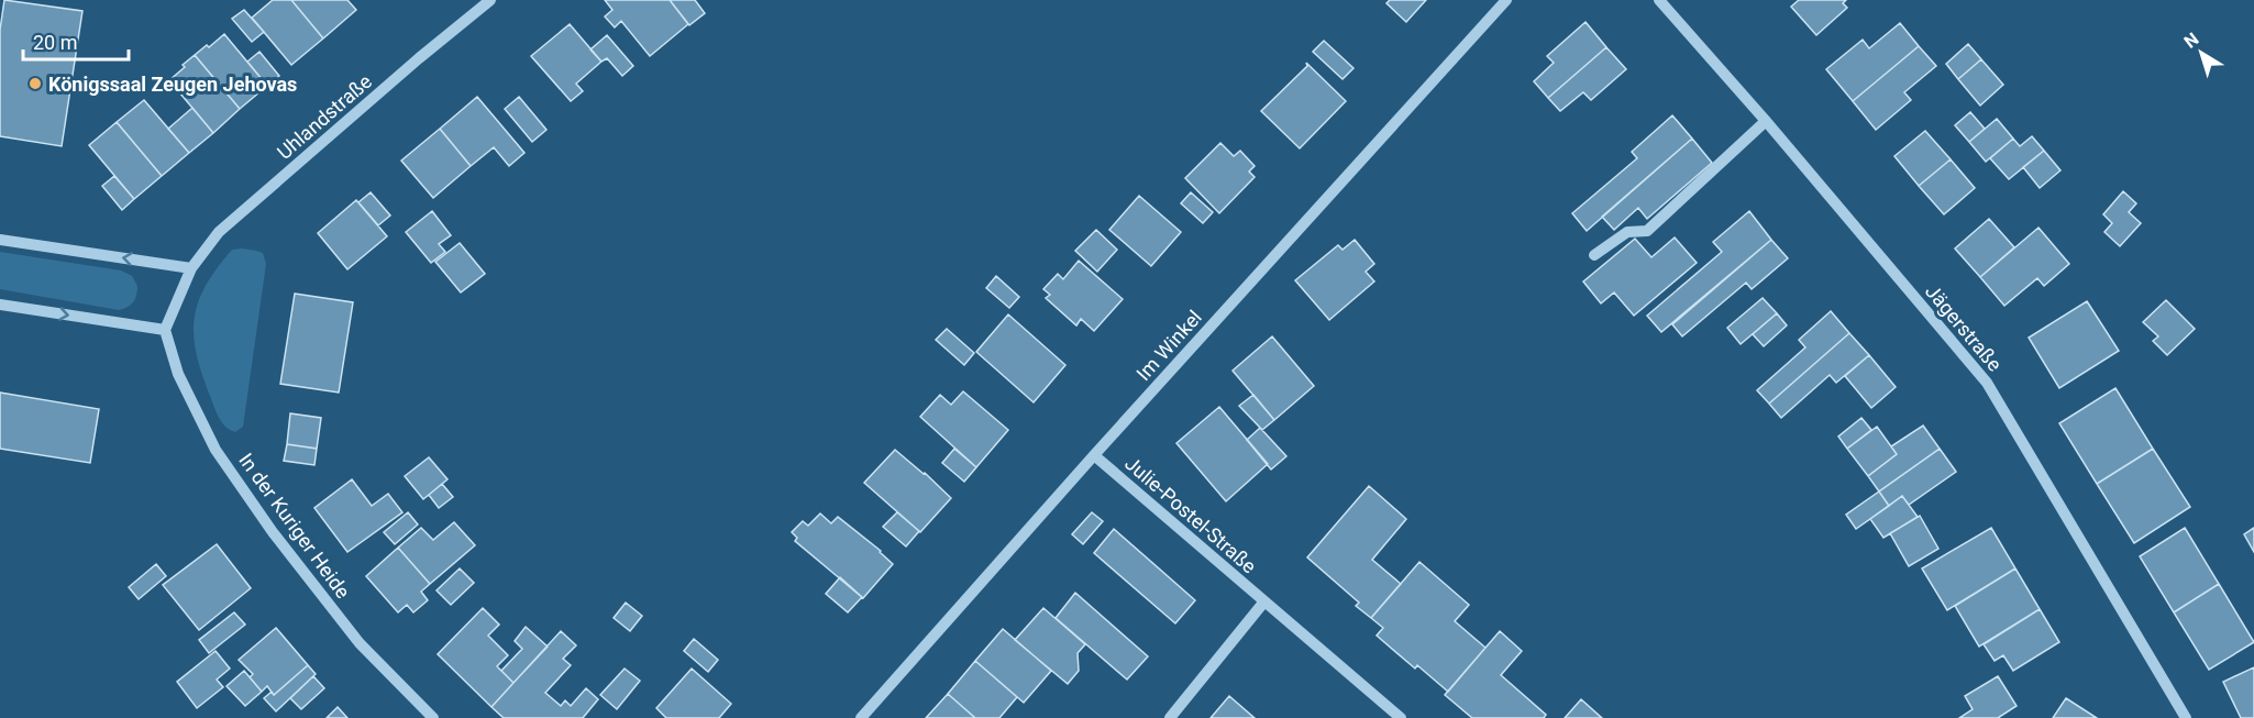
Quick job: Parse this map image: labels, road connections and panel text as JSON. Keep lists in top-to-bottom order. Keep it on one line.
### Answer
{"streets":{"street":["Uhlandstraße","Jägerstraße","Im Winkel","Julie-Postel-Straße","In der Kuriger Heide"]},"crossings":[["Uhlandstraße","In der Kuriger Heide"],["Im Winkel","Julie-Postel-Straße"]],"places":["Königssaal Zeugen Jehovas"],"scale_bar":"20 m","north":"top left"}
